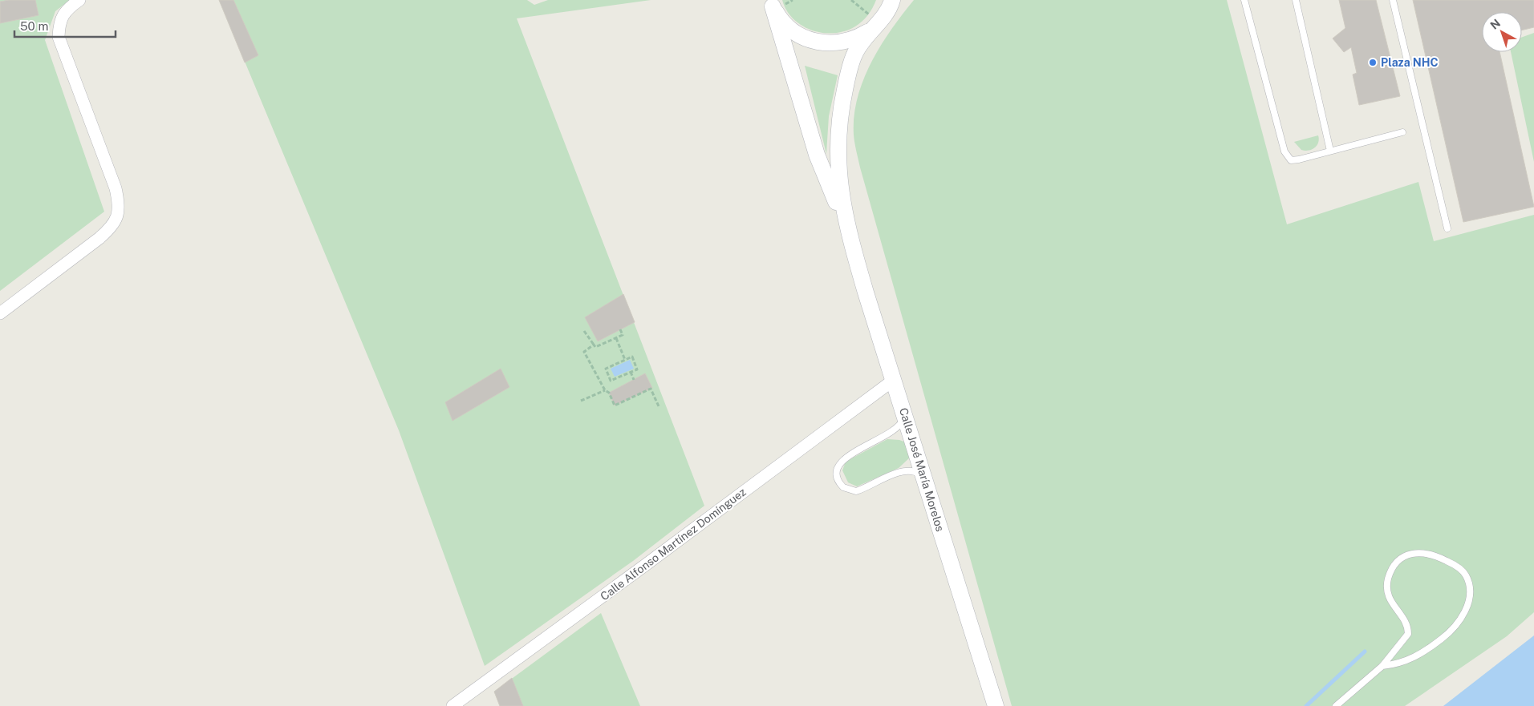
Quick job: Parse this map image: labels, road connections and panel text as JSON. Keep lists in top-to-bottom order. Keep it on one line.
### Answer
{"streets":{"main road":["Calle José María Morelos"],"street":["Calle Alfonso Martínez Domínguez"]},"crossings":[["Calle José María Morelos","Calle Alfonso Martínez Domínguez"]],"places":["Plaza NHC"],"scale_bar":"50 m","north":"top left"}
